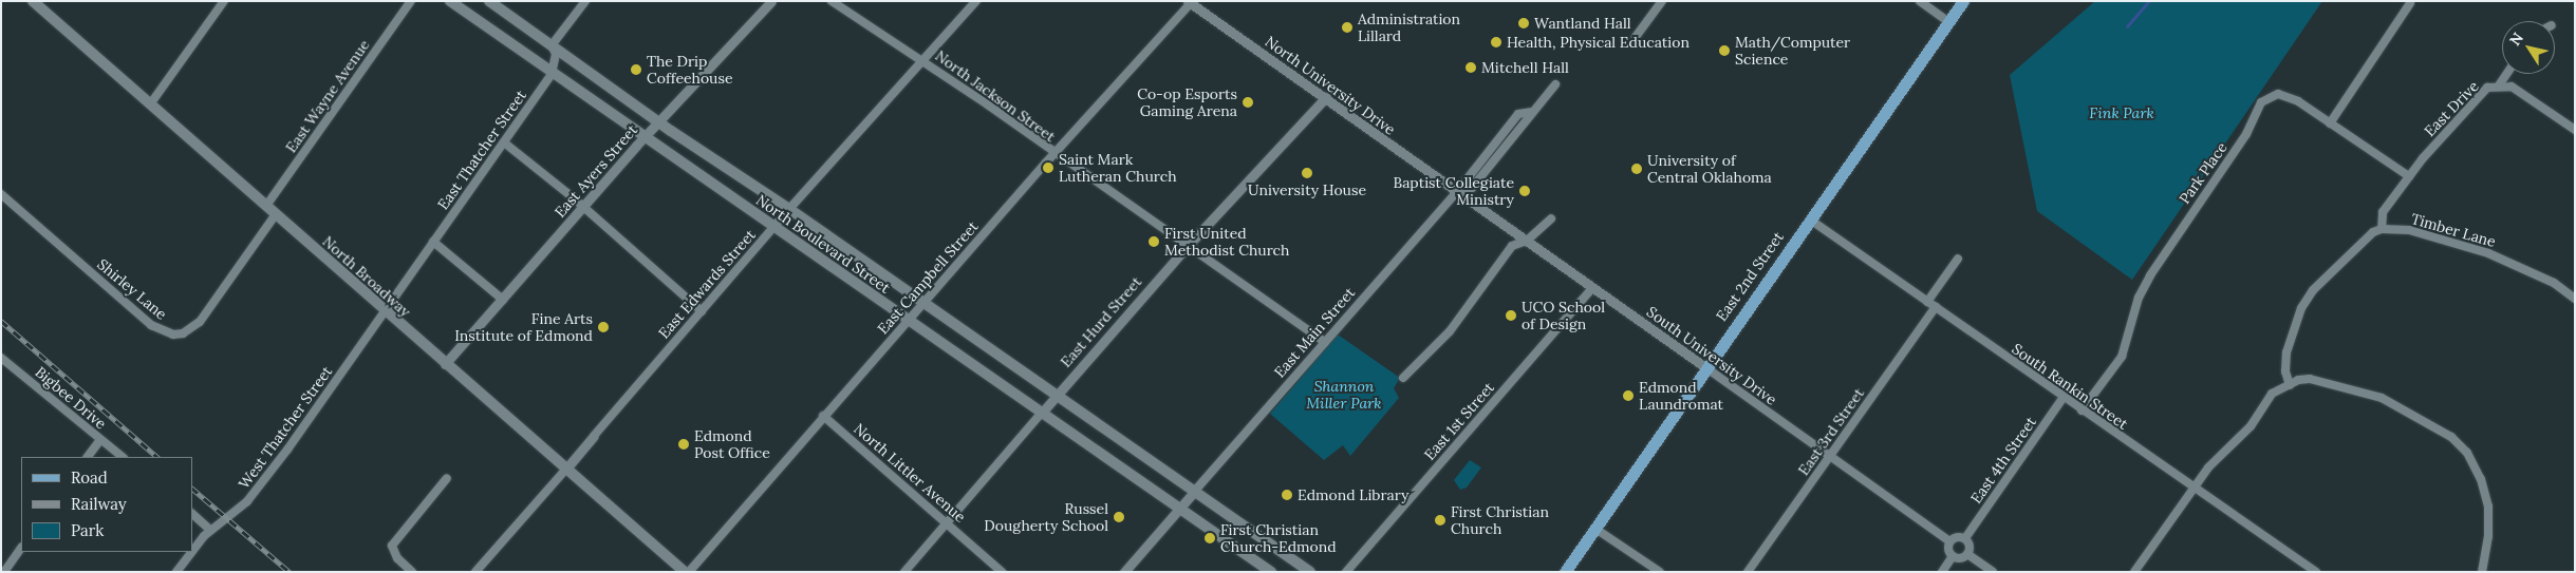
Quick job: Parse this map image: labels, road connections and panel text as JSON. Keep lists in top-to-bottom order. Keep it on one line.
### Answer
{"streets":{"main road":["North Boulevard Street","North Broadway","East 2nd Street"],"street":["North University Drive","East Wayne Avenue","North Jackson Street","East Drive","East Thatcher Street","East Ayers Street","Park Place","Timber Lane","East Campbell Street","East Edwards Street","Shirley Lane","East Hurd Street","East Main Street","South University Drive","South Rankin Street","Bigbee Drive","East 1st Street","West Thatcher Street","East 3rd Street","East 4th Street","North Littler Avenue"]},"crossings":[["North University Drive","East Campbell Street"],["North University Drive","East Hurd Street"],["North University Drive","East Main Street"],["North University Drive","South University Drive"],["East Wayne Avenue","North Broadway"],["North Jackson Street","East Campbell Street"],["North Jackson Street","East Edwards Street"],["North Jackson Street","East Hurd Street"],["North Jackson Street","East Main Street"],["East Drive","Park Place"],["East Drive","Timber Lane"],["East Thatcher Street","North Boulevard Street"],["East Thatcher Street","North Broadway"],["East Thatcher Street","West Thatcher Street"],["East Ayers Street","North Boulevard Street"],["East Ayers Street","North Broadway"],["Park Place","South Rankin Street"],["North Boulevard Street","East Campbell Street"],["North Boulevard Street","East Edwards Street"],["North Boulevard Street","East Hurd Street"],["North Boulevard Street","East Main Street"],["North Broadway","East Edwards Street"],["North Broadway","Shirley Lane"],["North Broadway","West Thatcher Street"],["East 2nd Street","South University Drive"],["East 2nd Street","South Rankin Street"],["East Campbell Street","North Littler Avenue"],["East Hurd Street","North Littler Avenue"],["East Main Street","South University Drive"],["South University Drive","East 1st Street"],["South University Drive","East 3rd Street"],["South University Drive","East 4th Street"],["South Rankin Street","East 3rd Street"],["South Rankin Street","East 4th Street"]],"parks":["Fink Park","Shannon Miller Park"],"places":["Wantland Hall","Administration Lillard","Health, Physical Education","Math/Computer Science","Mitchell Hall","The Drip Coffeehouse","Co-op Esports Gaming Arena","Saint Mark Lutheran Church","University of Central Oklahoma","University House","Baptist Collegiate Ministry","First United Methodist Church","UCO School of Design","Fine Arts Institute of Edmond","Edmond Laundromat","Edmond Post Office","Edmond Library","Russel Dougherty School","First Christian Church","First Christian Church-Edmond"],"legend":["Road","Railway","Park"],"north":"top left"}
